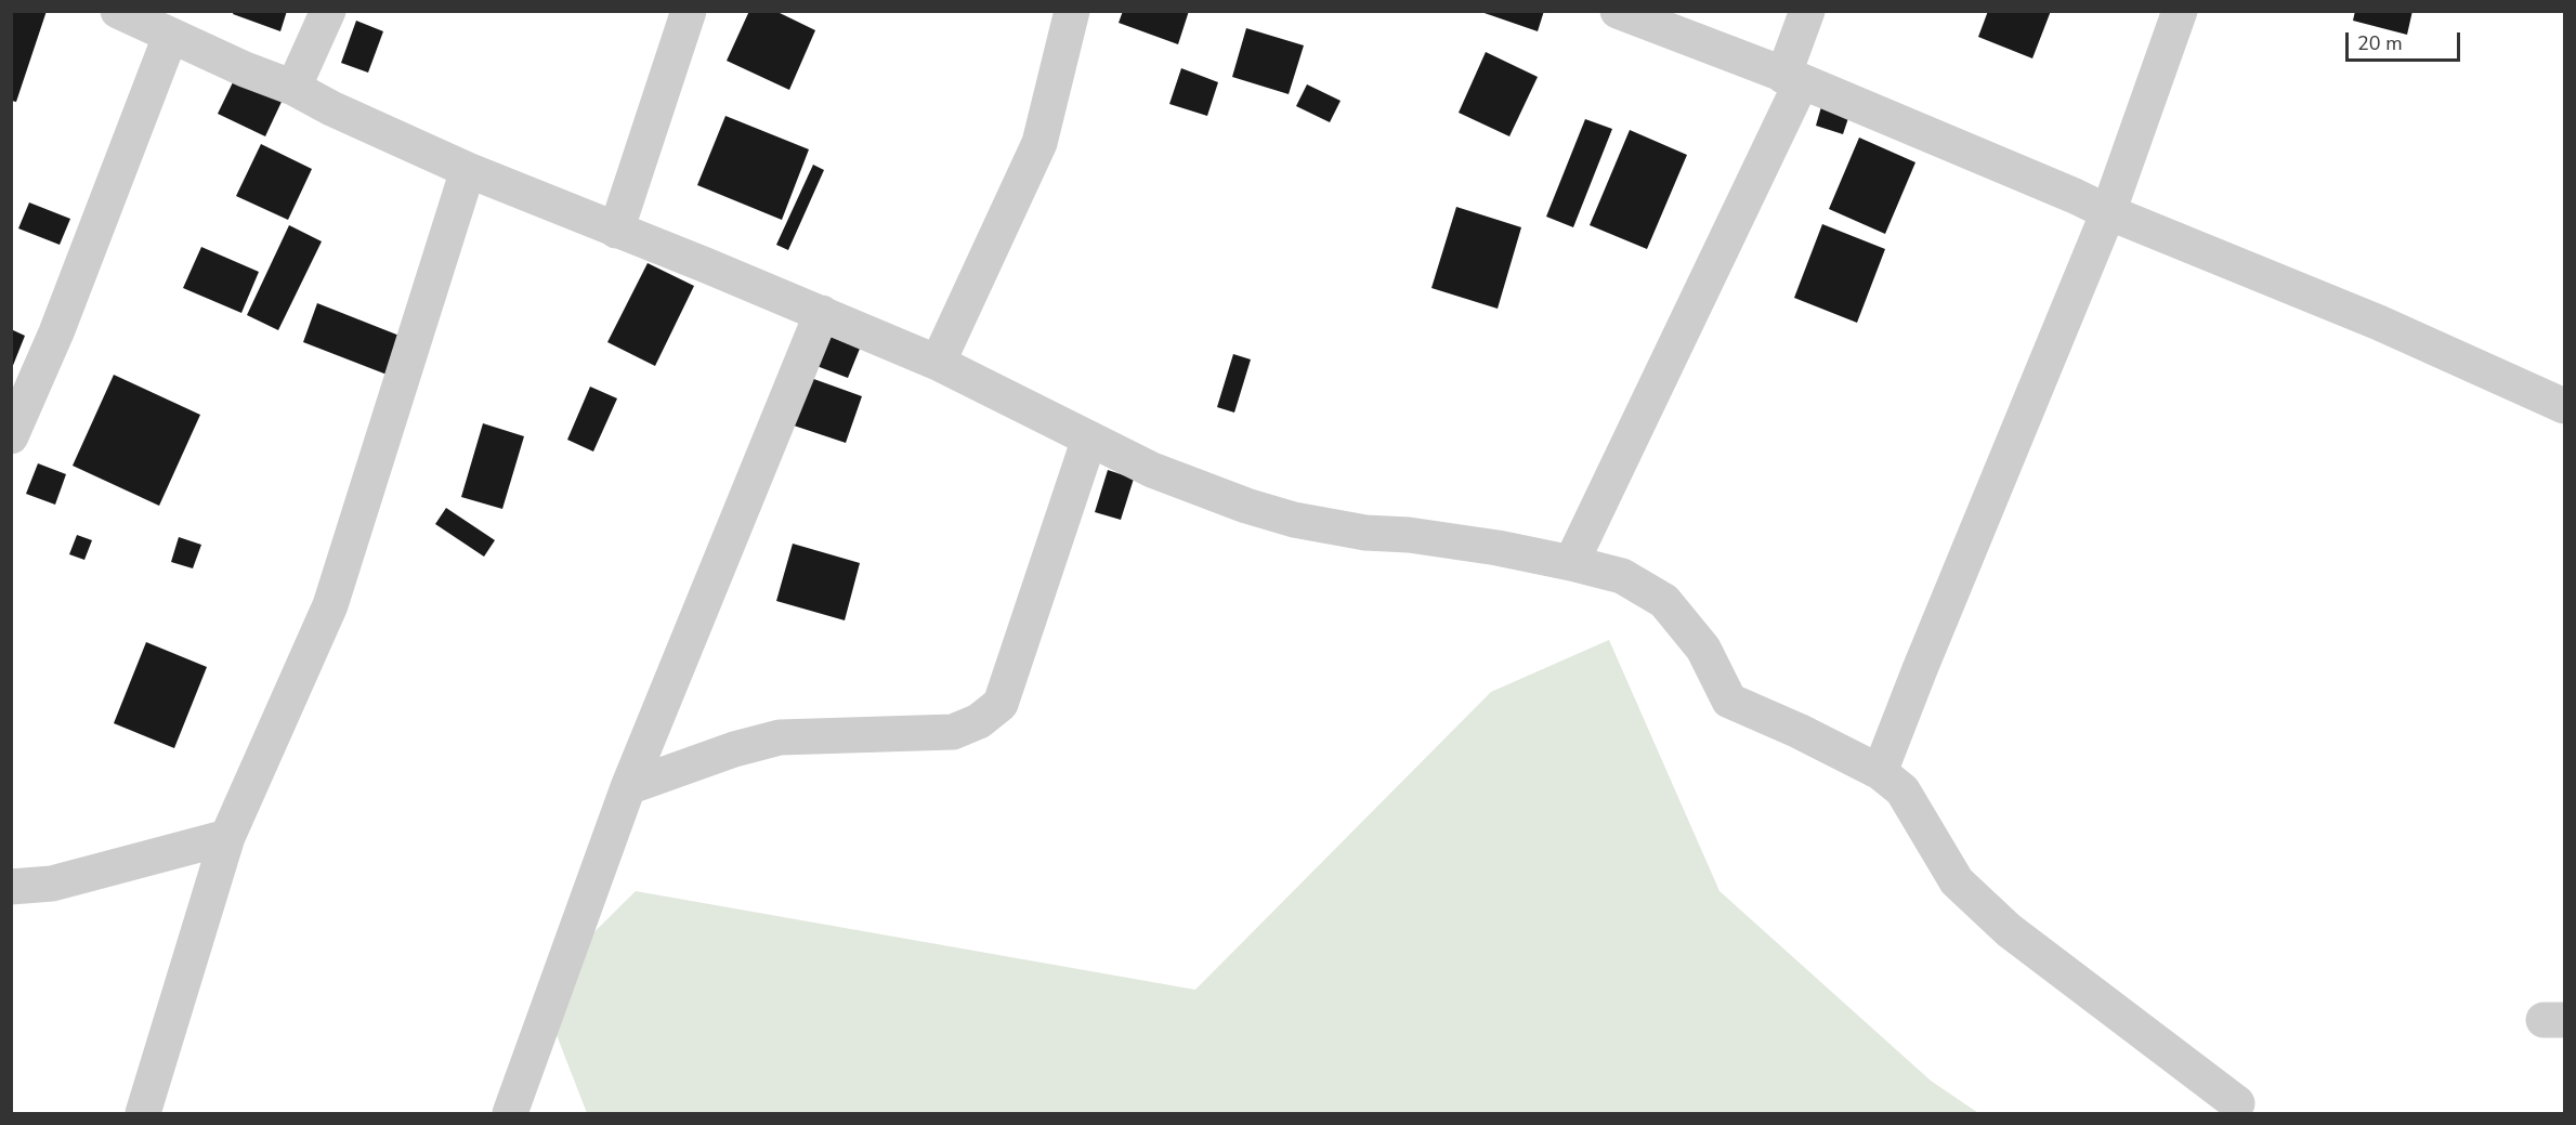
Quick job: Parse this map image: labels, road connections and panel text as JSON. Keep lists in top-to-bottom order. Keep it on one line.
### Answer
{"scale_bar":"20 m"}
